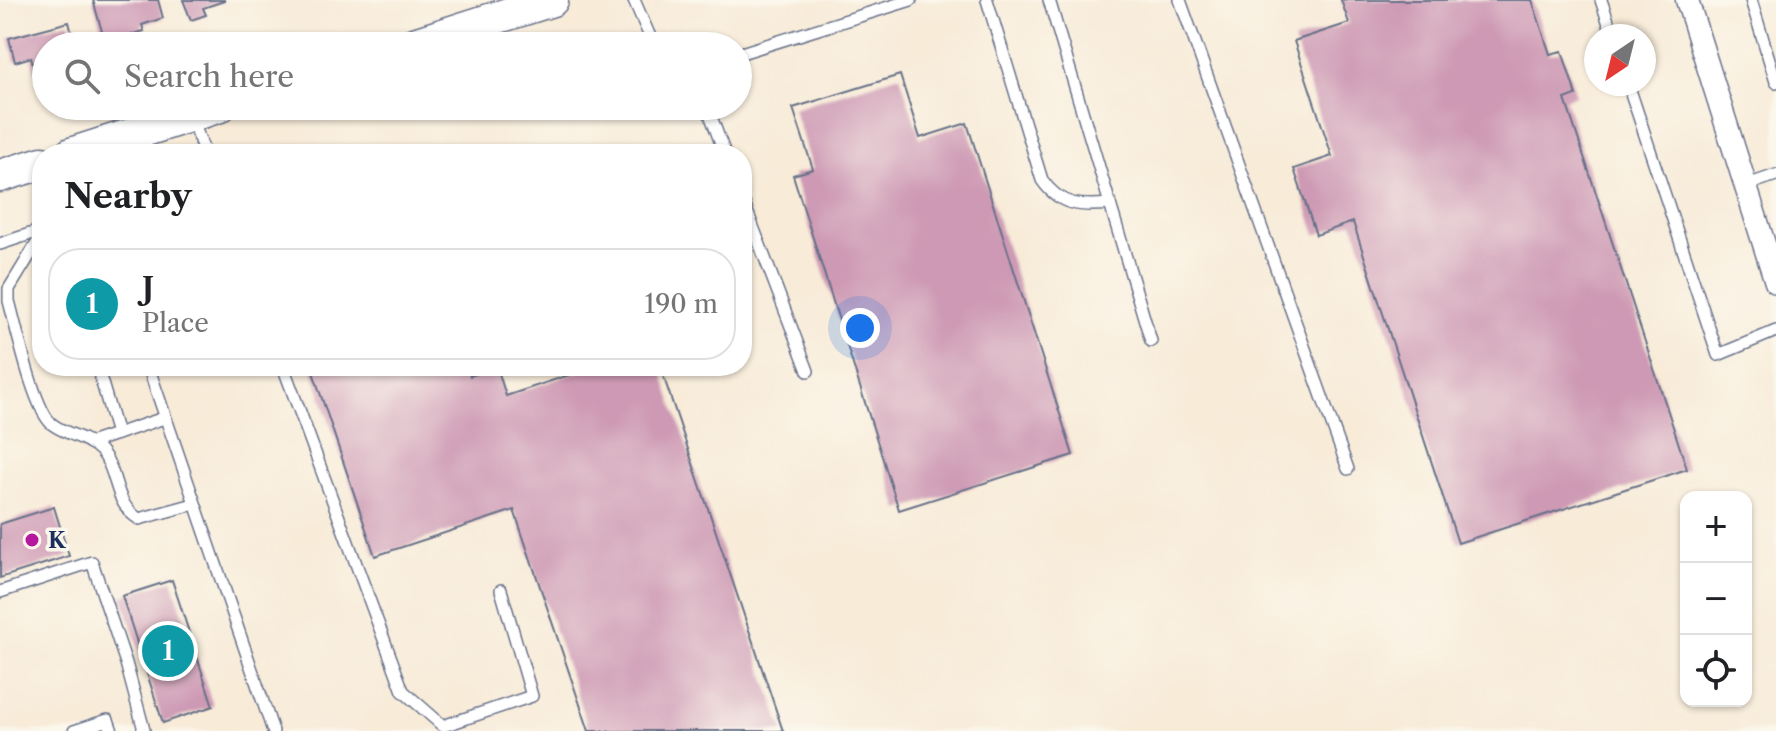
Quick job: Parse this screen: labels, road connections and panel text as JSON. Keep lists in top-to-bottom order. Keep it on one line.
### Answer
{"places":["K"],"north":"bottom left","page":{"search":"Search here","heading":"Nearby","list":[{"mark":"1","name":"J","note":"Place","value":"190 m"}],"map_buttons":["+","−"],"pins":"1"}}
